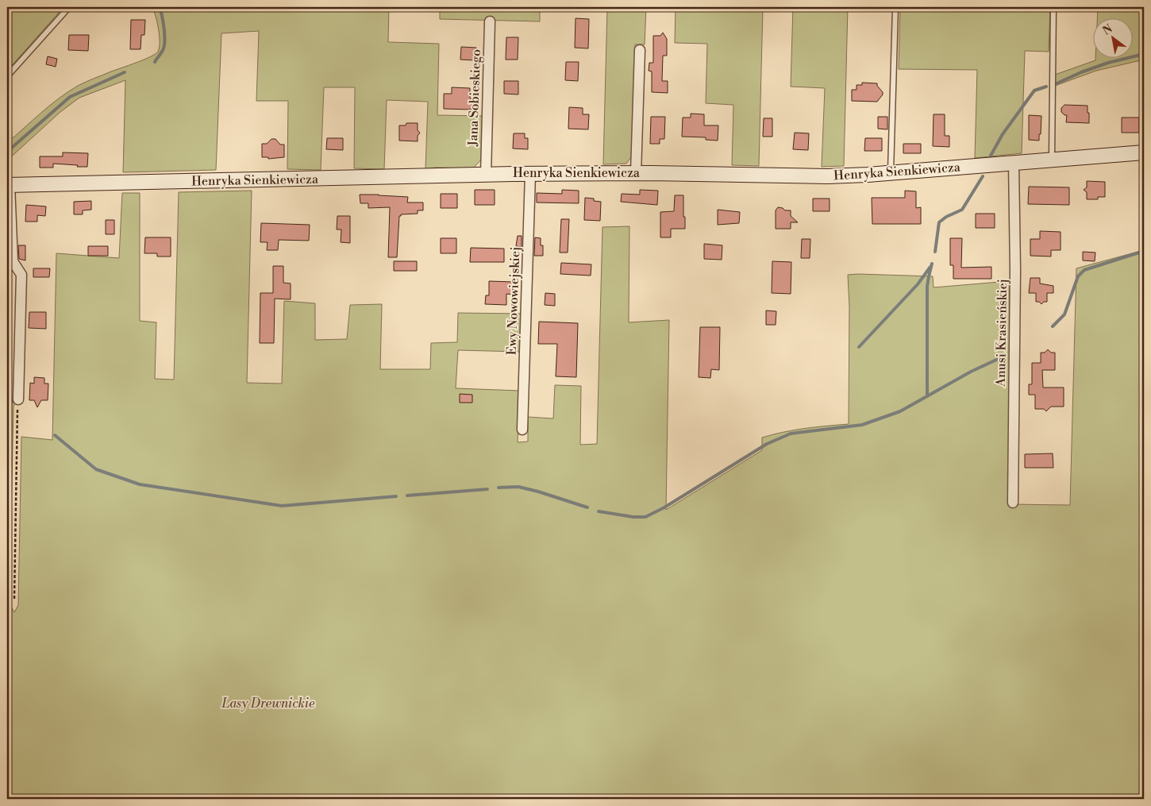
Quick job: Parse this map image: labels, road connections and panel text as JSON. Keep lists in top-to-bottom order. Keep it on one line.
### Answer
{"streets":{"street":["Jana Sobieskiego","Henryka Sienkiewicza","Ewy Nowowiejskiej","Anusi Krasieńskiej"]},"crossings":[["Jana Sobieskiego","Henryka Sienkiewicza"],["Henryka Sienkiewicza","Ewy Nowowiejskiej"],["Henryka Sienkiewicza","Anusi Krasieńskiej"]],"parks":["Lasy Drewnickie"],"north":"top left"}
